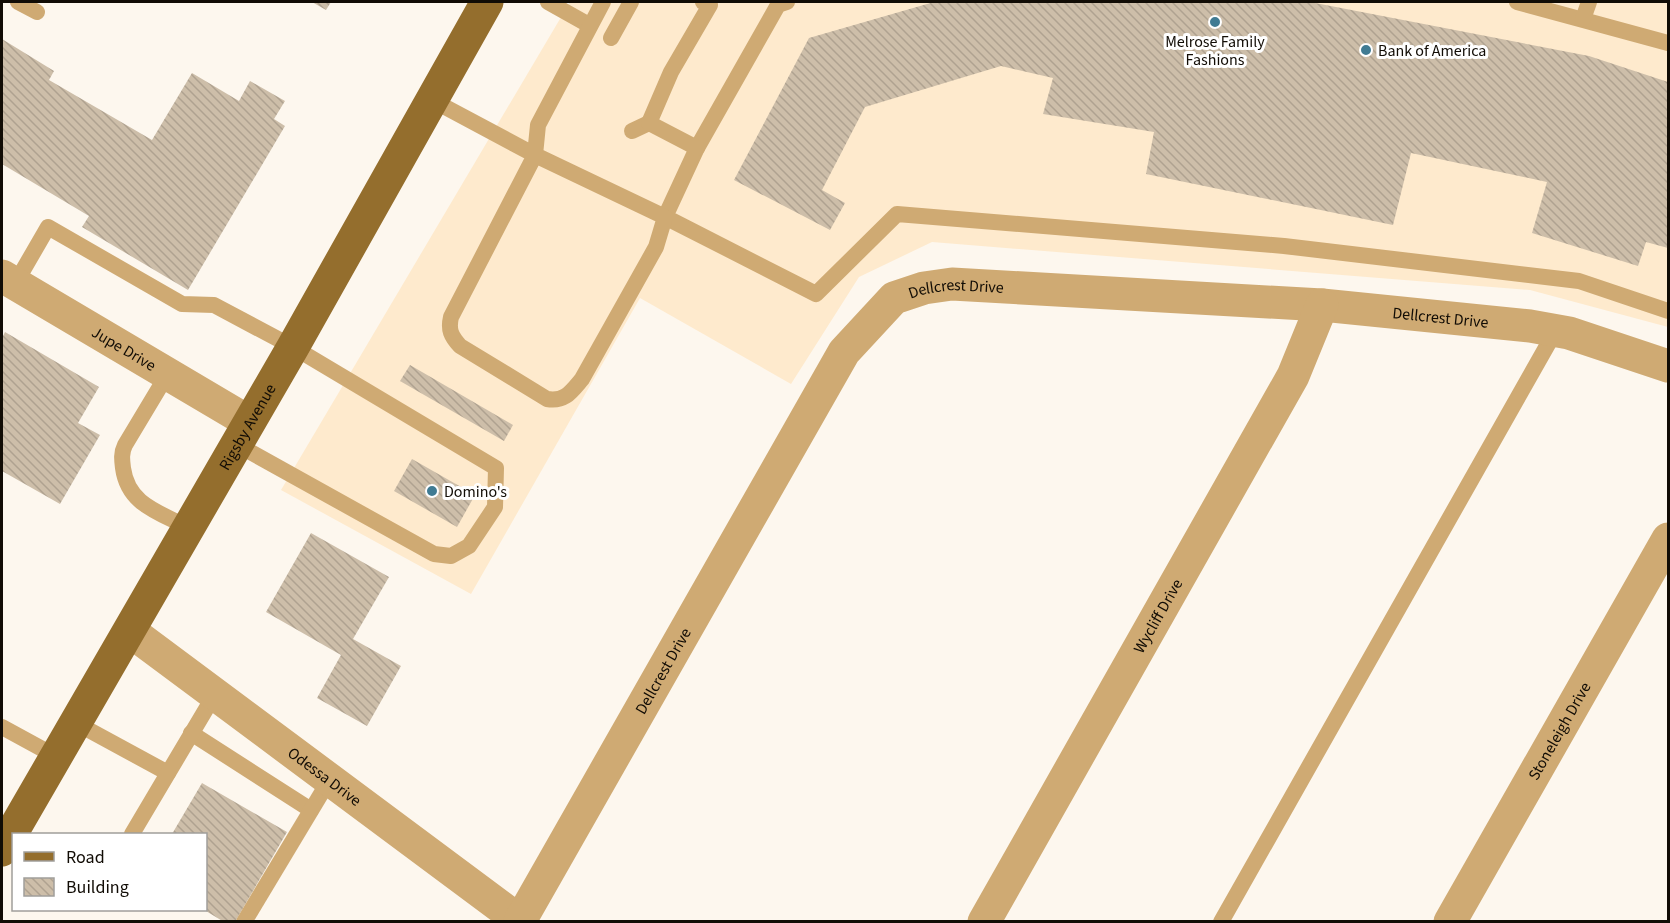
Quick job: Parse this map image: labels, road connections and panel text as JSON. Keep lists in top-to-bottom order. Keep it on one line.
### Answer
{"streets":{"main road":["Rigsby Avenue"],"street":["Dellcrest Drive","Jupe Drive","Wycliff Drive","Stoneleigh Drive","Odessa Drive"]},"crossings":[["Dellcrest Drive","Wycliff Drive"],["Dellcrest Drive","Odessa Drive"],["Jupe Drive","Rigsby Avenue"],["Rigsby Avenue","Odessa Drive"]],"places":["Melrose Family Fashions","Bank of America","Domino's"],"legend":["Road","Building"]}
